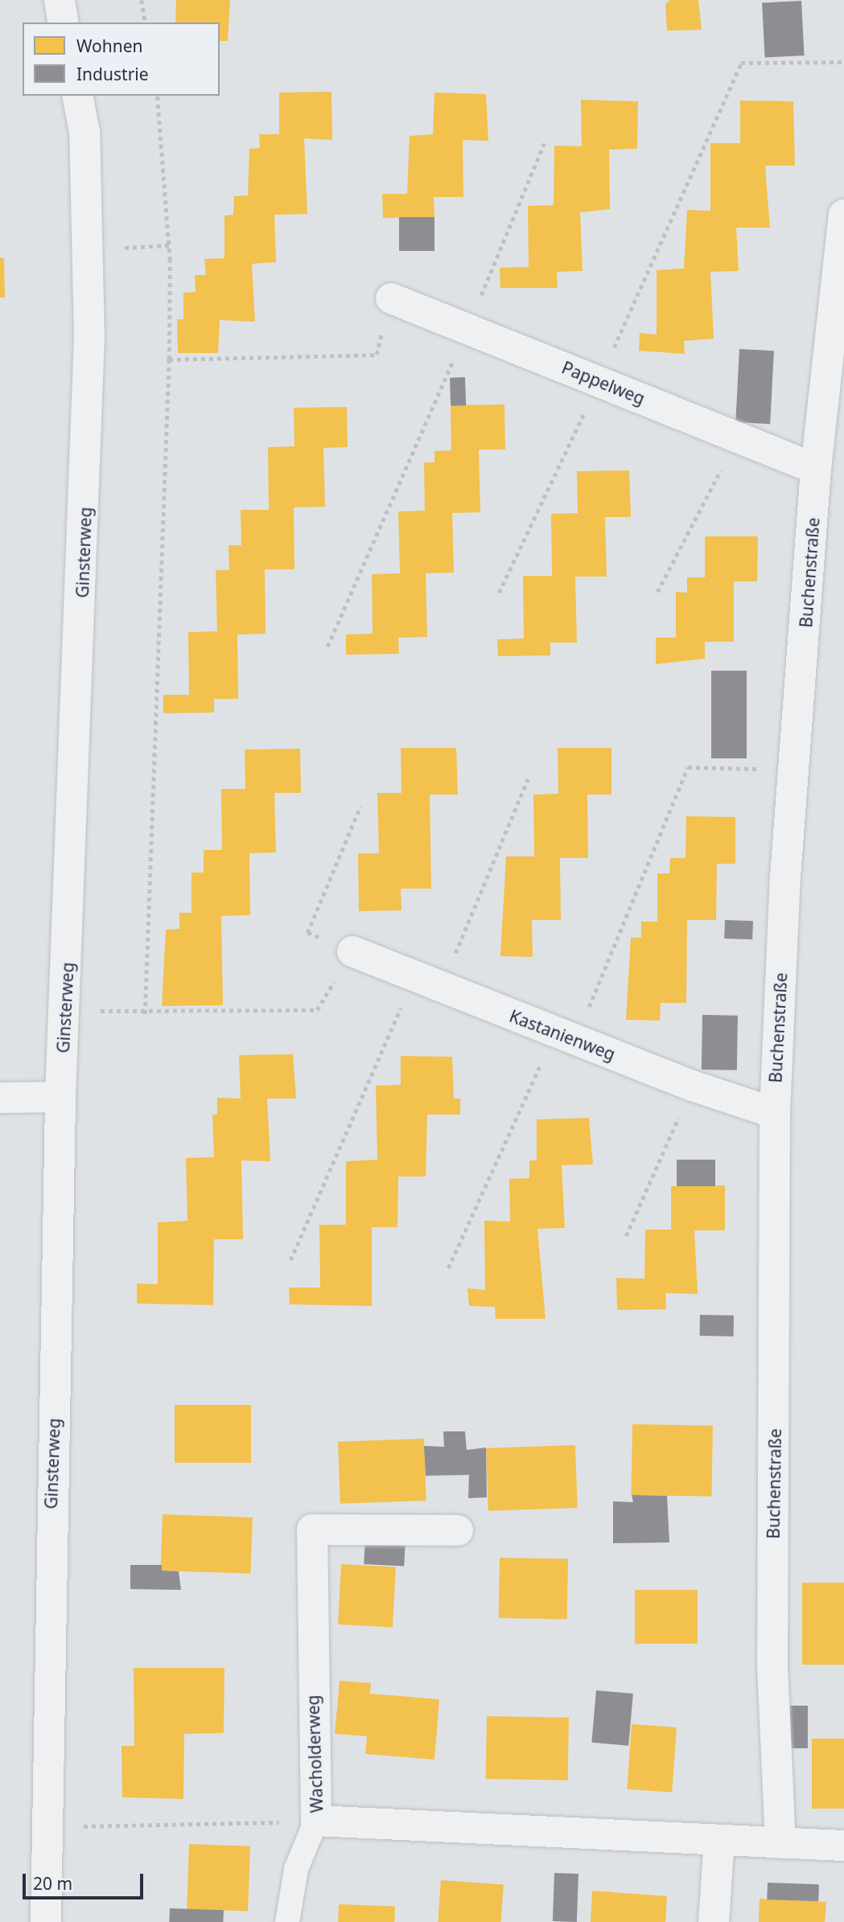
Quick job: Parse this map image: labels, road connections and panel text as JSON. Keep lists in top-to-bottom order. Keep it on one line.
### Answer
{"streets":{"street":["Pappelweg","Ginsterweg","Buchenstraße","Kastanienweg","Wacholderweg"]},"crossings":[["Pappelweg","Buchenstraße"],["Buchenstraße","Kastanienweg"],["Buchenstraße","Wacholderweg"]],"legend":["Wohnen","Industrie"],"scale_bar":"20 m"}
